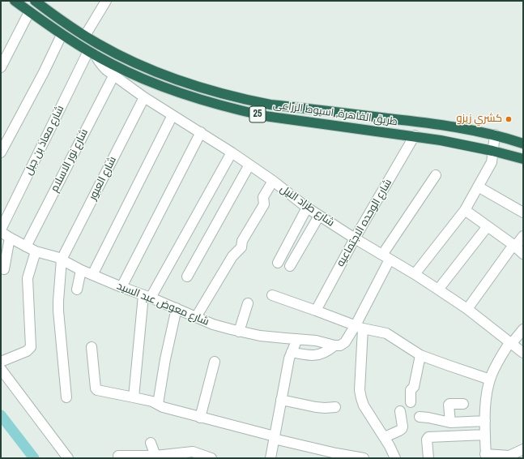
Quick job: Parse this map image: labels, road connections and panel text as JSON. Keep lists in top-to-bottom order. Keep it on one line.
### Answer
{"streets":{"highway":["طريق القاهرة, اسيوط الزراعى","25"],"street":["شارع معاذ بن جبل","شارع نور الاسلام","شارع العبور","شارع طراد النيل","شارع الوحده الاجتماعيه","شارع معوض عبد السيد"]},"crossings":[["طريق القاهرة, اسيوط الزراعى","شارع معاذ بن جبل"],["طريق القاهرة, اسيوط الزراعى","شارع طراد النيل"],["طريق القاهرة, اسيوط الزراعى","شارع الوحده الاجتماعيه"],["شارع معاذ بن جبل","شارع طراد النيل"],["شارع معاذ بن جبل","شارع معوض عبد السيد"],["شارع نور الاسلام","شارع طراد النيل"],["شارع نور الاسلام","شارع معوض عبد السيد"],["شارع العبور","شارع طراد النيل"],["شارع العبور","شارع معوض عبد السيد"],["شارع طراد النيل","شارع الوحده الاجتماعيه"]],"places":["كشري زيزو"]}
